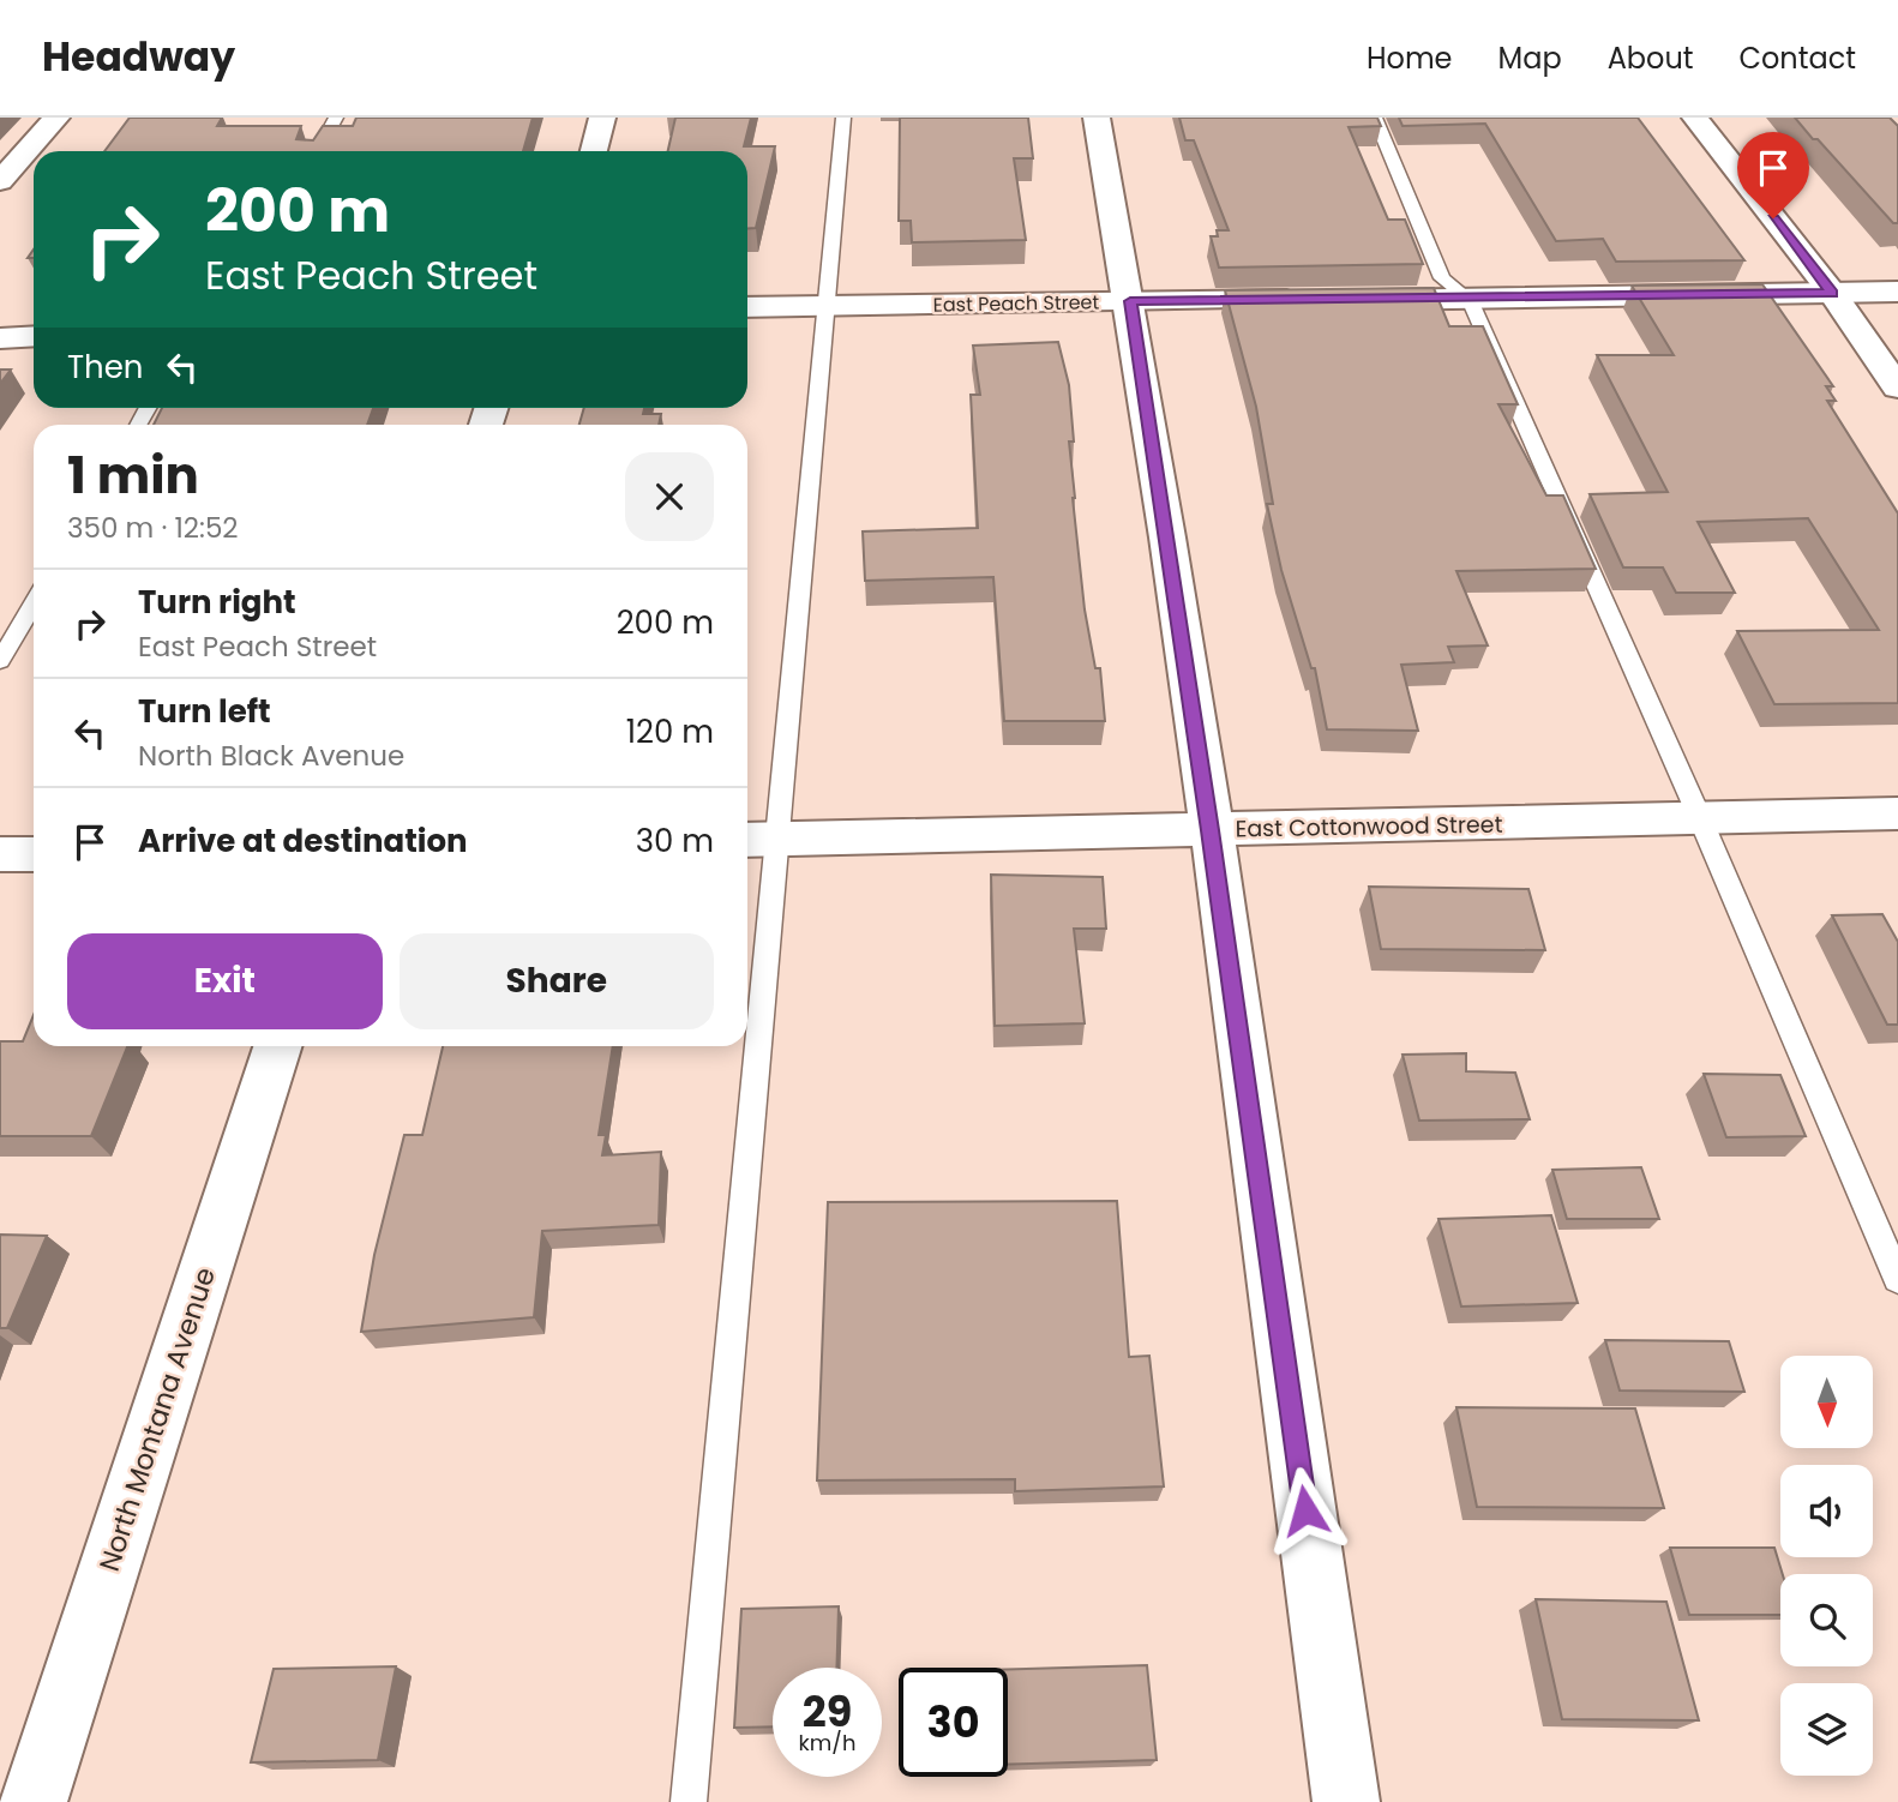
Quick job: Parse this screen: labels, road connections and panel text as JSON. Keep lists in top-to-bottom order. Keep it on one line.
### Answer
{"streets":{"street":["East Peach Street","East Cottonwood Street","North Montana Avenue"]},"north":"bottom","page":{"header":"Headway","nav":["Home","Map","About","Contact"],"turn":["200 m","East Peach Street"],"then":"Then","heading":["1 min","350 m · 12:52"],"list":[{"name":"Turn right","note":"East Peach Street","value":"200 m"},{"name":"Turn left","note":"North Black Avenue","value":"120 m"},{"name":"Arrive at destination","value":"30 m"}],"buttons":["Exit","Share"],"speed":"29 km/h","limit":"30"}}
